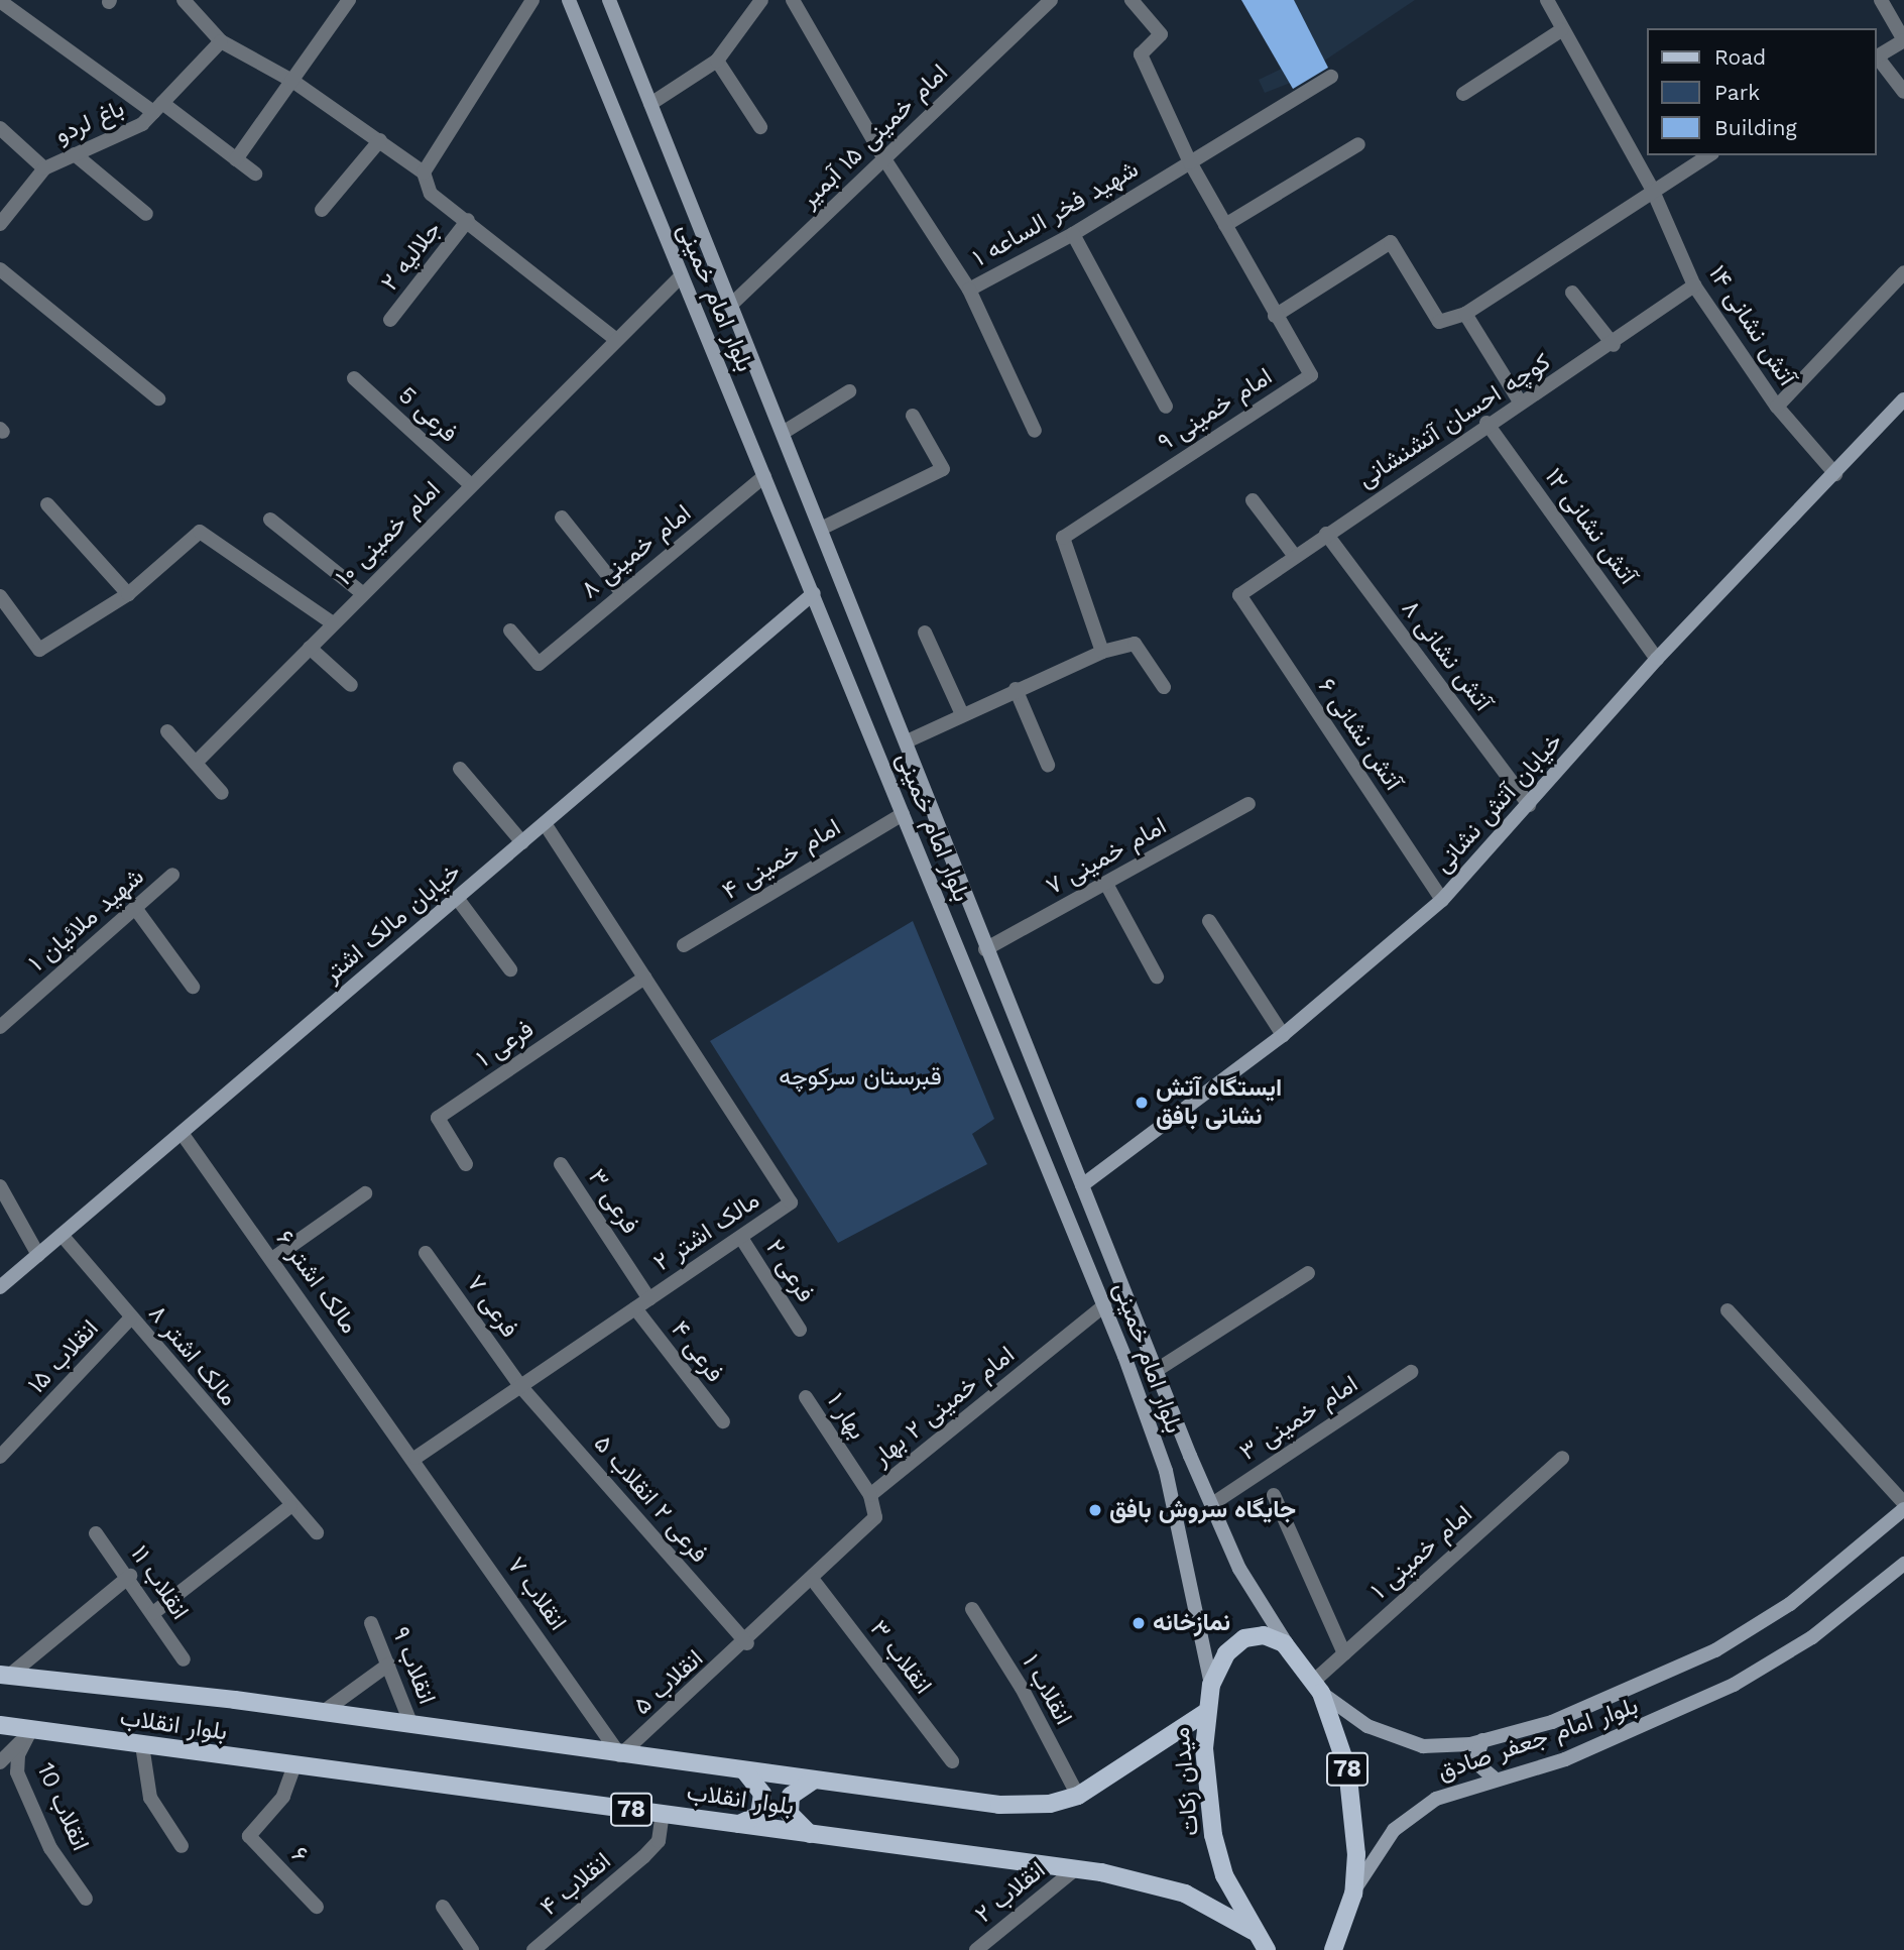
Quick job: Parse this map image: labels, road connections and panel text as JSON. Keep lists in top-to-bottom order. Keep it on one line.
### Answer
{"streets":{"main road":["بلوار امام خمینی","خیابان آتش نشانی","خیابان مالک اشتر","بلوار انقلاب","بلوار امام جعفر صادق","78","میدان زکات"],"street":["باغ لردو","امام خمینی ۱۵ آبمیر","شهید فخر الساعه ۱","جلالیه ۲","آتش نشانی ۱۴","امام خمینی ۹","فرعی 5","کوچه احسان آتشنشانی","آتش نشانی ۱۲","امام خمینی ۱۰","امام خمینی ۸","آتش نشانی ۸","آتش نشانی ۶","امام خمینی ۷","امام خمینی ۴","شهید ملائیان ۱","فرعی ۱","فرعی ۳","مالک اشتر ۲","فرعی ۲","مالک اشتر ۶","فرعی ۷","فرعی ۴","مالک اشتر ۸","انقلاب ۱۵","امام خمینی ۲ بهار","بهار ۱","امام خمینی ۳","فرعی ۲ انقلاب ۵","امام خمینی ۱","انقلاب ۱۱","انقلاب ۷","انقلاب ۳","انقلاب ۹","انقلاب ۵","انقلاب ۱","انقلاب 10","۶","انقلاب ۴","انقلاب ۲"]},"crossings":[["امام خمینی ۱۵ آبمیر","شهید فخر الساعه ۱"],["امام خمینی ۱۵ آبمیر","بلوار امام خمینی"],["شهید فخر الساعه ۱","امام خمینی ۹"],["بلوار امام خمینی","امام خمینی ۱۰"],["بلوار امام خمینی","امام خمینی ۸"],["بلوار امام خمینی","خیابان آتش نشانی"],["بلوار امام خمینی","امام خمینی ۷"],["بلوار امام خمینی","امام خمینی ۴"],["بلوار امام خمینی","خیابان مالک اشتر"],["بلوار امام خمینی","امام خمینی ۲ بهار"],["بلوار امام خمینی","امام خمینی ۳"],["بلوار امام خمینی","میدان زکات"],["آتش نشانی ۱۴","کوچه احسان آتشنشانی"],["آتش نشانی ۱۴","خیابان آتش نشانی"],["فرعی 5","امام خمینی ۱۰"],["کوچه احسان آتشنشانی","آتش نشانی ۱۲"],["کوچه احسان آتشنشانی","آتش نشانی ۸"],["کوچه احسان آتشنشانی","آتش نشانی ۶"],["آتش نشانی ۱۲","خیابان آتش نشانی"],["آتش نشانی ۸","خیابان آتش نشانی"],["آتش نشانی ۶","خیابان آتش نشانی"],["خیابان مالک اشتر","مالک اشتر ۲"],["خیابان مالک اشتر","مالک اشتر ۶"],["خیابان مالک اشتر","مالک اشتر ۸"],["فرعی ۱","مالک اشتر ۲"],["فرعی ۳","مالک اشتر ۲"],["مالک اشتر ۲","فرعی ۲"],["مالک اشتر ۲","مالک اشتر ۶"],["مالک اشتر ۲","فرعی ۷"],["مالک اشتر ۲","فرعی ۴"],["مالک اشتر ۲","فرعی ۲ انقلاب ۵"],["مالک اشتر ۲","انقلاب ۷"],["مالک اشتر ۶","انقلاب ۷"],["فرعی ۷","فرعی ۲ انقلاب ۵"],["مالک اشتر ۸","انقلاب ۱۵"],["امام خمینی ۲ بهار","بهار ۱"],["امام خمینی ۲ بهار","فرعی ۲ انقلاب ۵"],["امام خمینی ۲ بهار","انقلاب ۳"],["امام خمینی ۲ بهار","انقلاب ۵"],["فرعی ۲ انقلاب ۵","انقلاب ۵"],["امام خمینی ۱","بلوار امام جعفر صادق"],["امام خمینی ۱","میدان زکات"],["انقلاب ۷","انقلاب ۵"],["انقلاب ۷","بلوار انقلاب"],["انقلاب ۹","بلوار انقلاب"],["انقلاب ۵","بلوار انقلاب"],["انقلاب ۱","بلوار انقلاب"],["بلوار انقلاب","میدان زکات"],["بلوار انقلاب","انقلاب 10"],["بلوار انقلاب","۶"],["بلوار انقلاب","انقلاب ۴"],["بلوار انقلاب","انقلاب ۲"],["بلوار امام جعفر صادق","میدان زکات"],["78","میدان زکات"]],"parks":["قبرستان سرکوچه"],"places":["ایستگاه آتش نشانی بافق","جایگاه سروش بافق","نمازخانه"],"legend":["Road","Park","Building"]}
